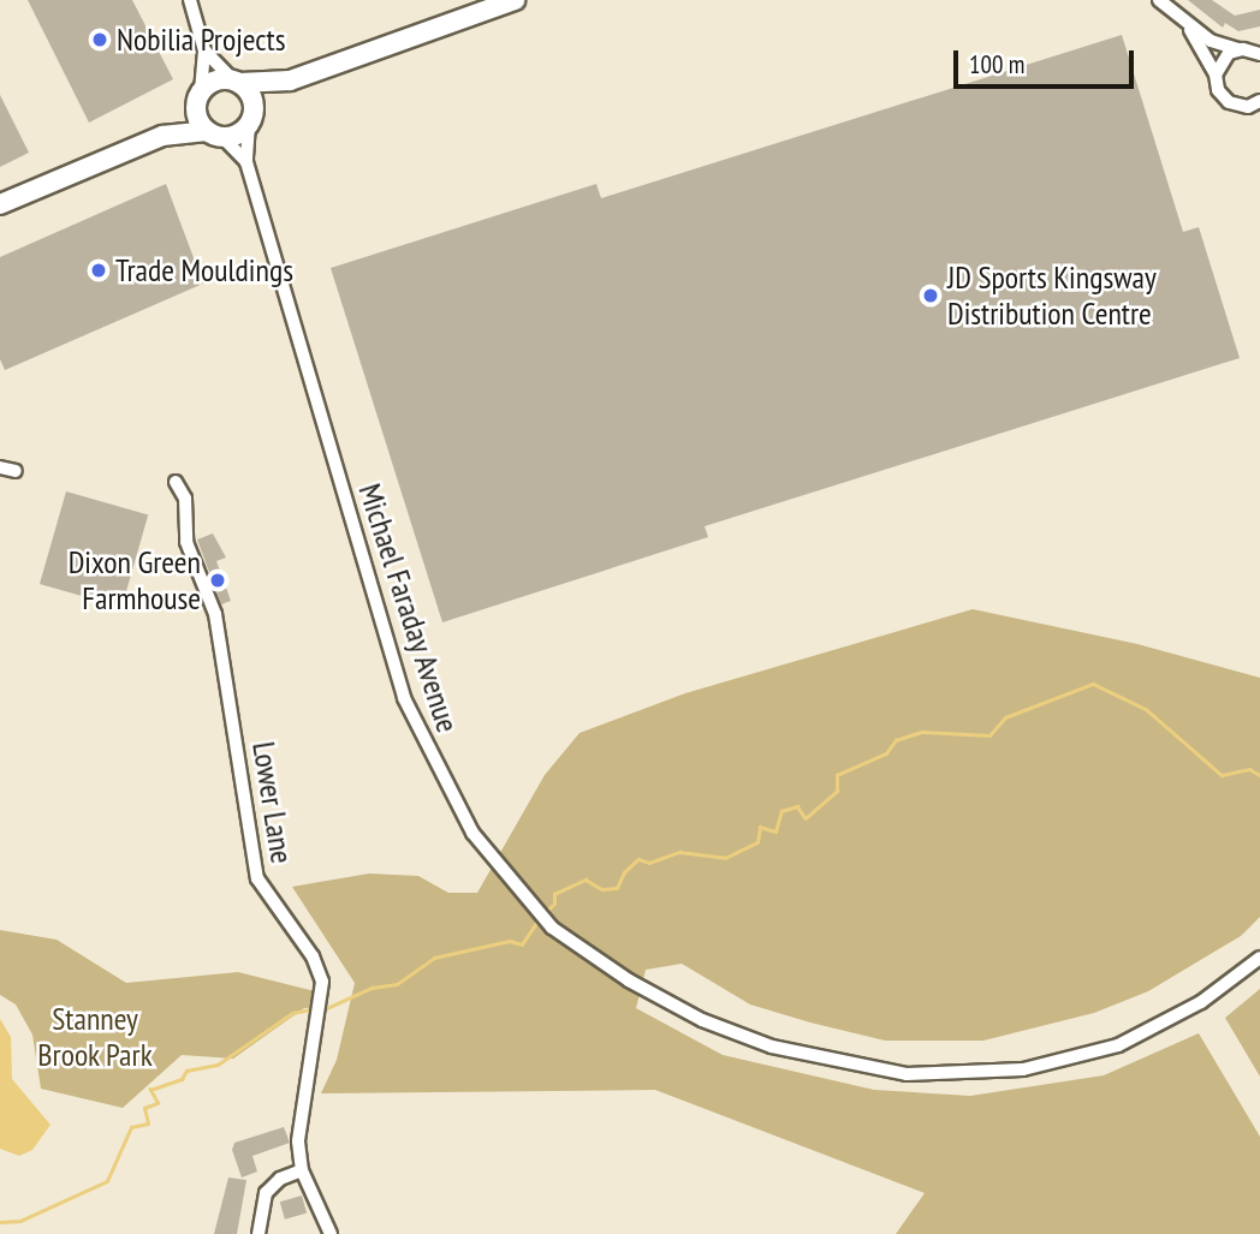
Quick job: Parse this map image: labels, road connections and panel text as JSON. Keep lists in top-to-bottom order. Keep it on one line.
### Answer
{"streets":{"street":["Michael Faraday Avenue","Lower Lane"]},"parks":["Stanney Brook Park"],"places":["Nobilia Projects","Trade Mouldings","JD Sports Kingsway Distribution Centre","Dixon Green Farmhouse"],"scale_bar":"100 m"}
